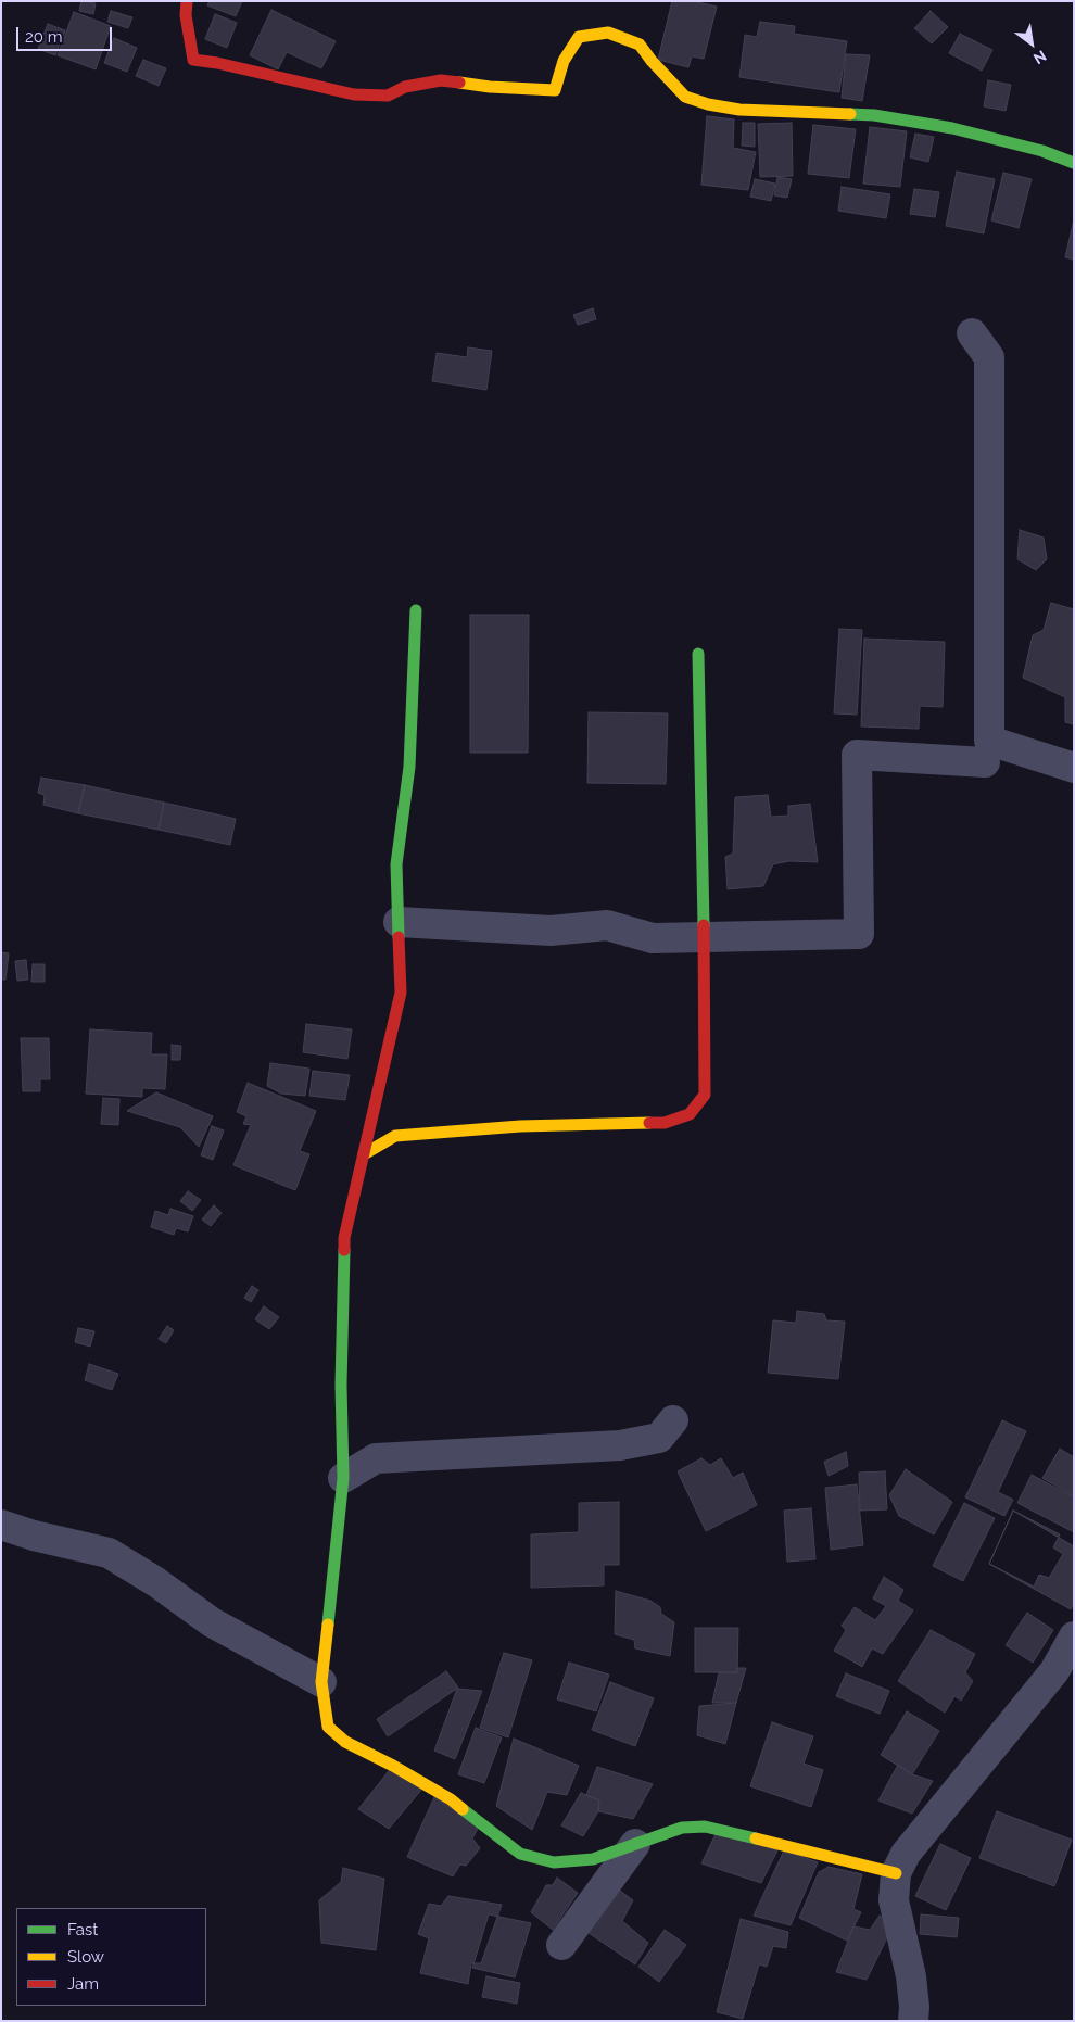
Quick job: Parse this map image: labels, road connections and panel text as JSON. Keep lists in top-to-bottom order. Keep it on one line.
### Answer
{"legend":["Fast","Slow","Jam"],"scale_bar":"20 m","north":"bottom right"}
